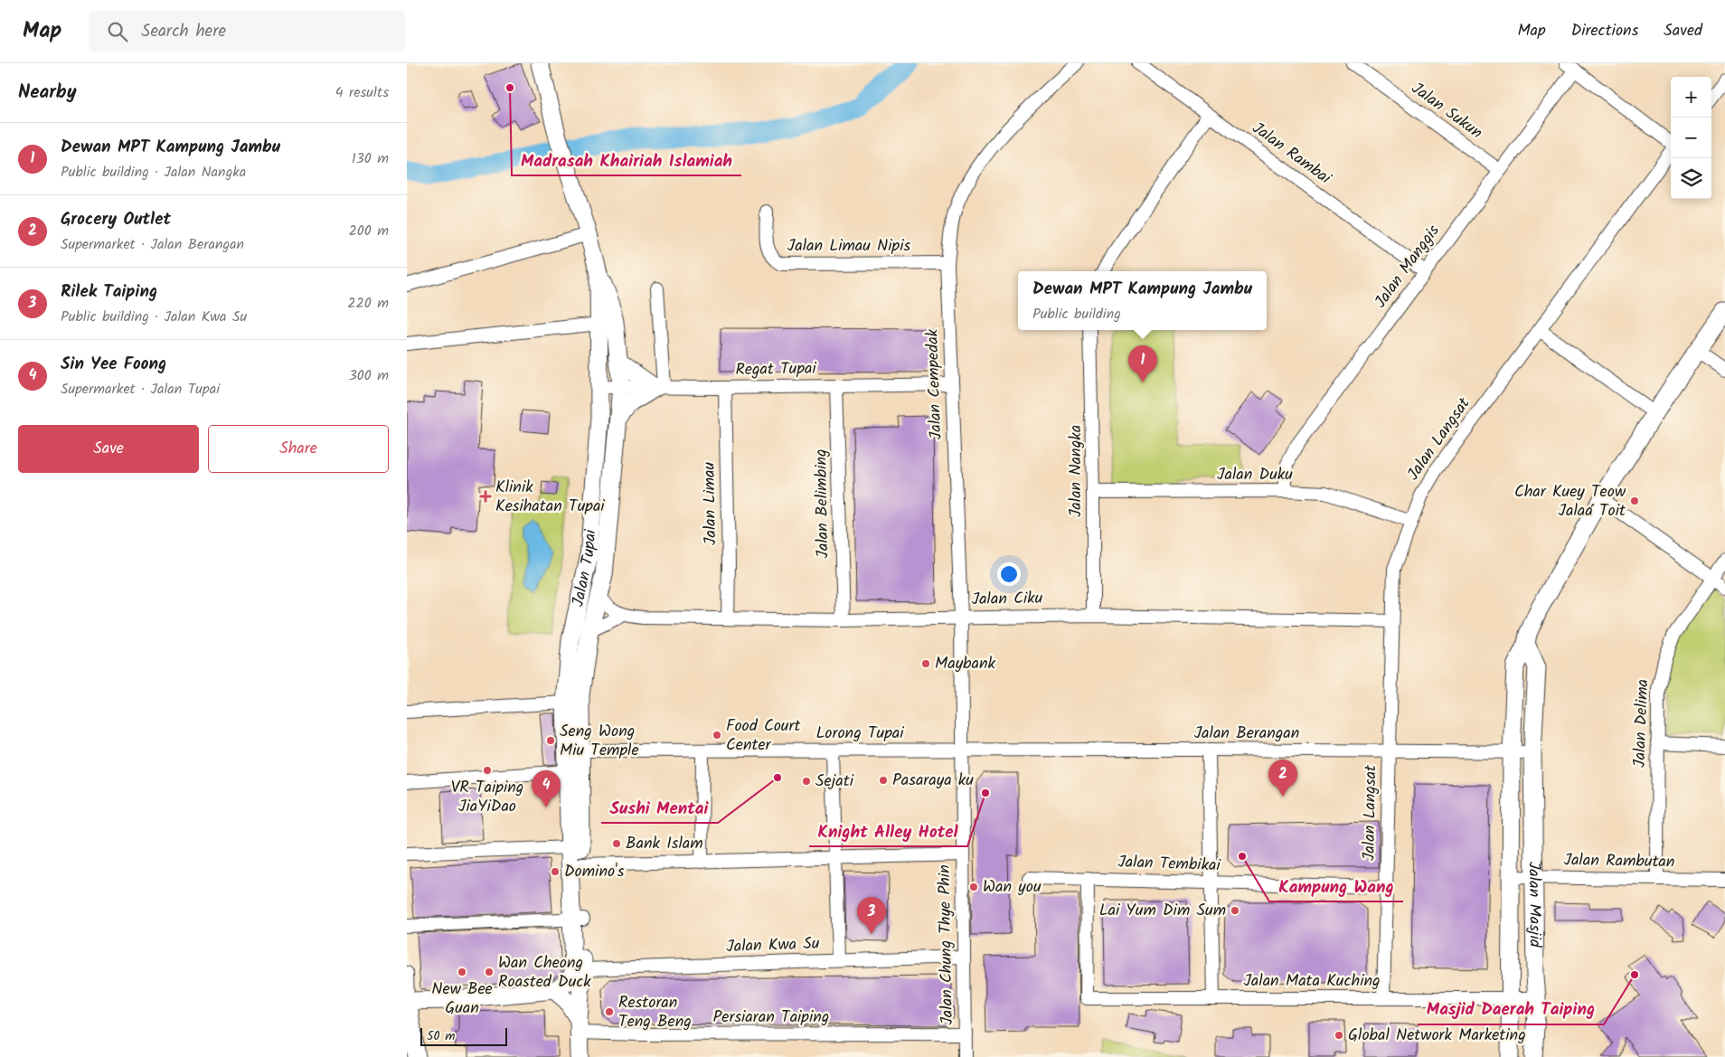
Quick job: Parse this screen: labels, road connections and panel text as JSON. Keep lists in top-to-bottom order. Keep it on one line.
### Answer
{"streets":{"main road":["Jalan Tupai","Jalan Masjid"],"street":["Jalan Sukun","Jalan Rambai","Jalan Limau Nipis","Jalan Manggis","Regat Tupai","Jalan Cempedak","Jalan Langsat","Jalan Nangka","Jalan Duku","Jalan Limau","Jalan Belimbing","Jalan Ciku","Jalan Delima","Lorong Tupai","Jalan Berangan","Jalan Rambutan","Jalan Tembikai","Jalan Chung Thye Phin","Jalan Kwa Su","Jalan Mata Kuching","Persiaran Taiping"]},"crossings":[["Jalan Sukun","Jalan Manggis"],["Jalan Rambai","Jalan Manggis"],["Jalan Limau Nipis","Jalan Cempedak"],["Jalan Manggis","Jalan Duku"],["Regat Tupai","Jalan Cempedak"],["Regat Tupai","Jalan Limau"],["Regat Tupai","Jalan Belimbing"],["Regat Tupai","Jalan Tupai"],["Jalan Cempedak","Jalan Ciku"],["Jalan Cempedak","Lorong Tupai"],["Jalan Cempedak","Jalan Berangan"],["Jalan Cempedak","Jalan Chung Thye Phin"],["Jalan Langsat","Jalan Duku"],["Jalan Langsat","Jalan Ciku"],["Jalan Langsat","Jalan Berangan"],["Jalan Langsat","Jalan Tembikai"],["Jalan Langsat","Jalan Mata Kuching"],["Jalan Nangka","Jalan Duku"],["Jalan Nangka","Jalan Ciku"],["Jalan Limau","Jalan Ciku"],["Jalan Belimbing","Jalan Ciku"],["Jalan Tupai","Lorong Tupai"],["Jalan Tupai","Jalan Kwa Su"],["Jalan Tupai","Persiaran Taiping"],["Jalan Delima","Jalan Rambutan"],["Lorong Tupai","Jalan Berangan"],["Lorong Tupai","Jalan Chung Thye Phin"],["Jalan Berangan","Jalan Masjid"],["Jalan Berangan","Jalan Chung Thye Phin"],["Jalan Rambutan","Jalan Masjid"],["Jalan Tembikai","Jalan Mata Kuching"],["Jalan Masjid","Jalan Mata Kuching"],["Jalan Chung Thye Phin","Jalan Kwa Su"],["Jalan Chung Thye Phin","Persiaran Taiping"]],"places":{"other":["Madrasah Khairiah Islamiah","Char Kuey Teow Jalaá Toit","Maybank","Food Court Center","Seng Wong Miu Temple","VR Taiping JiaYiDao","Sushi Mentai","Pasaraya ku","Sejati","Knight Alley Hotel","Bank Islam","Kampung Wang","Domino's","Wan you","Lai Yum Dim Sum","New Bee Guan","Wan Cheong Roasted Duck","Masjid Daerah Taiping","Restoran Teng Beng","Global Network Marketing"],"health":["Klinik Kesihatan Tupai"]},"scale_bar":"50 m","page":{"header":"Map","search":"Search here","nav":["Map","Directions","Saved"],"heading":["Nearby","4 results"],"map_buttons":["+","−"],"list":[{"mark":"1","name":"Dewan MPT Kampung Jambu","note":"Public building · Jalan Nangka","value":"130 m"},{"mark":"2","name":"Grocery Outlet","note":"Supermarket · Jalan Berangan","value":"200 m"},{"mark":"3","name":"Rilek Taiping","note":"Public building · Jalan Kwa Su","value":"220 m"},{"mark":"4","name":"Sin Yee Foong","note":"Supermarket · Jalan Tupai","value":"300 m"}],"popup":["Dewan MPT Kampung Jambu","Public building"],"pins":["1","2","4","3"],"buttons":["Save","Share"],"scale":"50 m"}}
